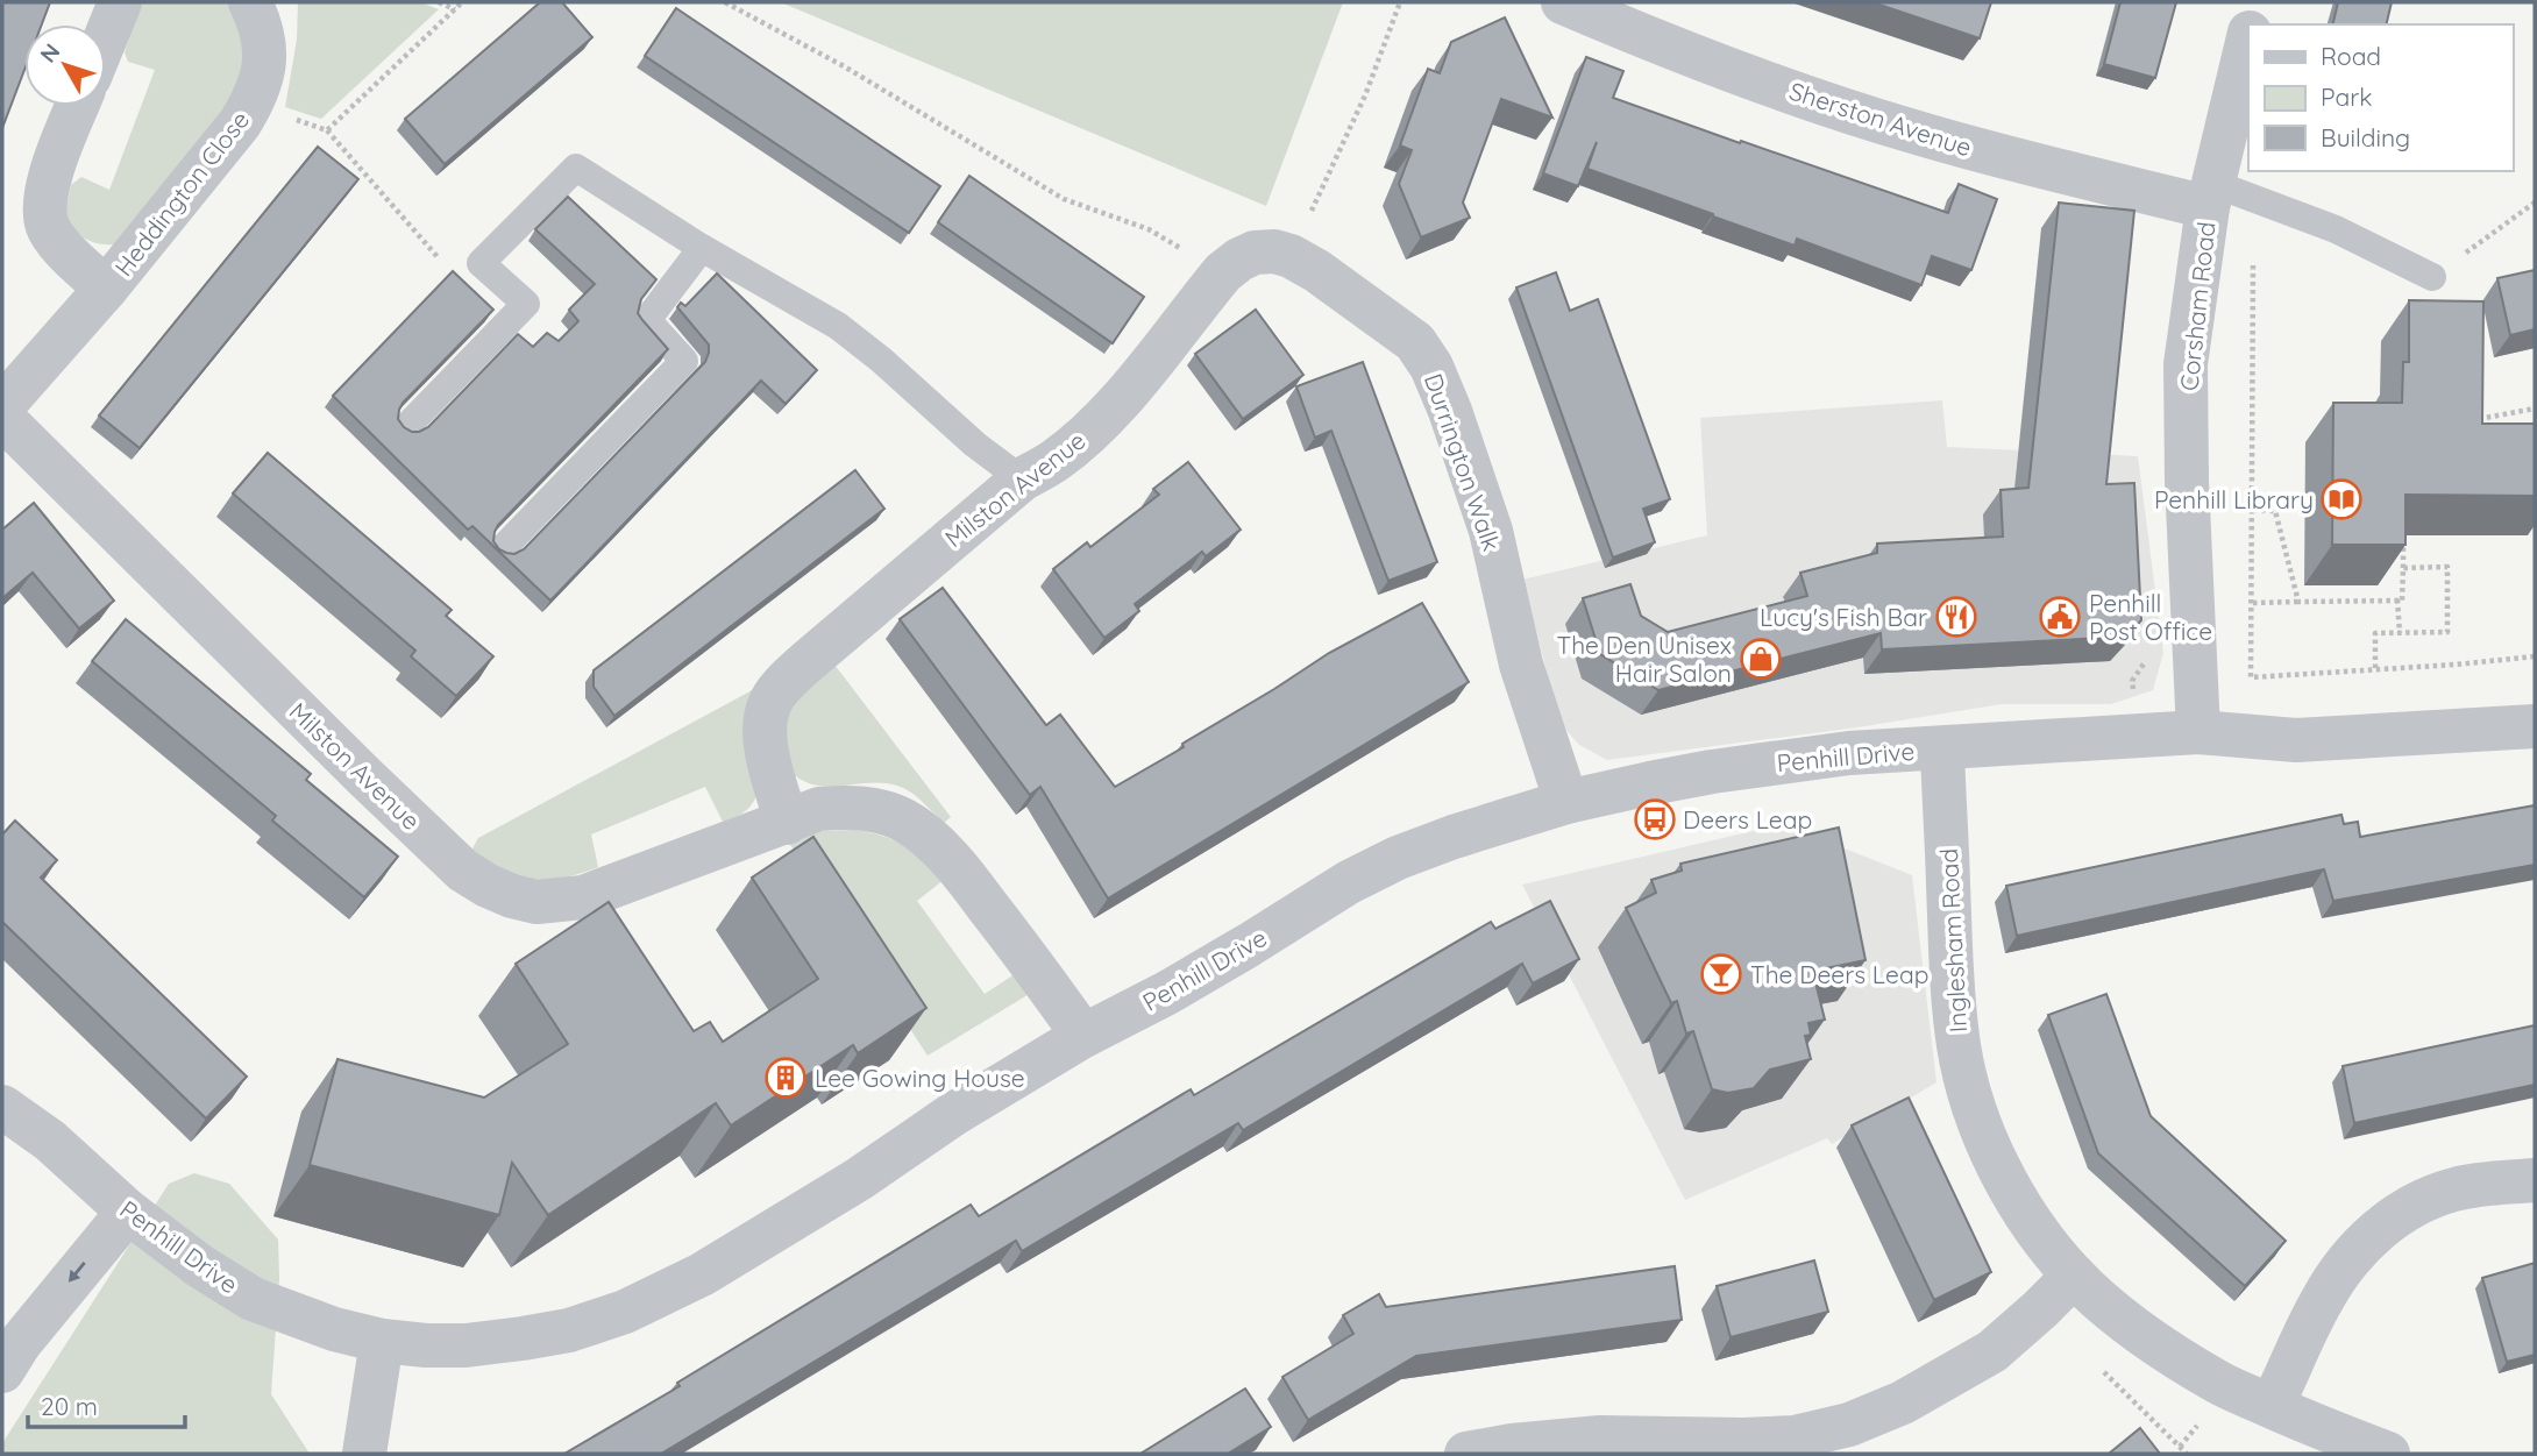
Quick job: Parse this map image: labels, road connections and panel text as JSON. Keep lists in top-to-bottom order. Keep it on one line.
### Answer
{"streets":{"street":["Sherston Avenue","Heddington Close","Corsham Road","Durrington Walk","Milston Avenue","Penhill Drive","Inglesham Road"]},"crossings":[["Sherston Avenue","Corsham Road"],["Corsham Road","Penhill Drive"],["Durrington Walk","Milston Avenue"],["Durrington Walk","Penhill Drive"],["Milston Avenue","Penhill Drive"],["Penhill Drive","Inglesham Road"]],"places":{"library":["Penhill Library"],"restaurant":["Lucy's Fish Bar"],"public building":["Penhill Post Office"],"shop":["The Den Unisex Hair Salon"],"bus stop":["Deers Leap"],"bar":["The Deers Leap"],"building":["Lee Gowing House"]},"legend":["Road","Park","Building"],"scale_bar":"20 m","north":"top left"}
